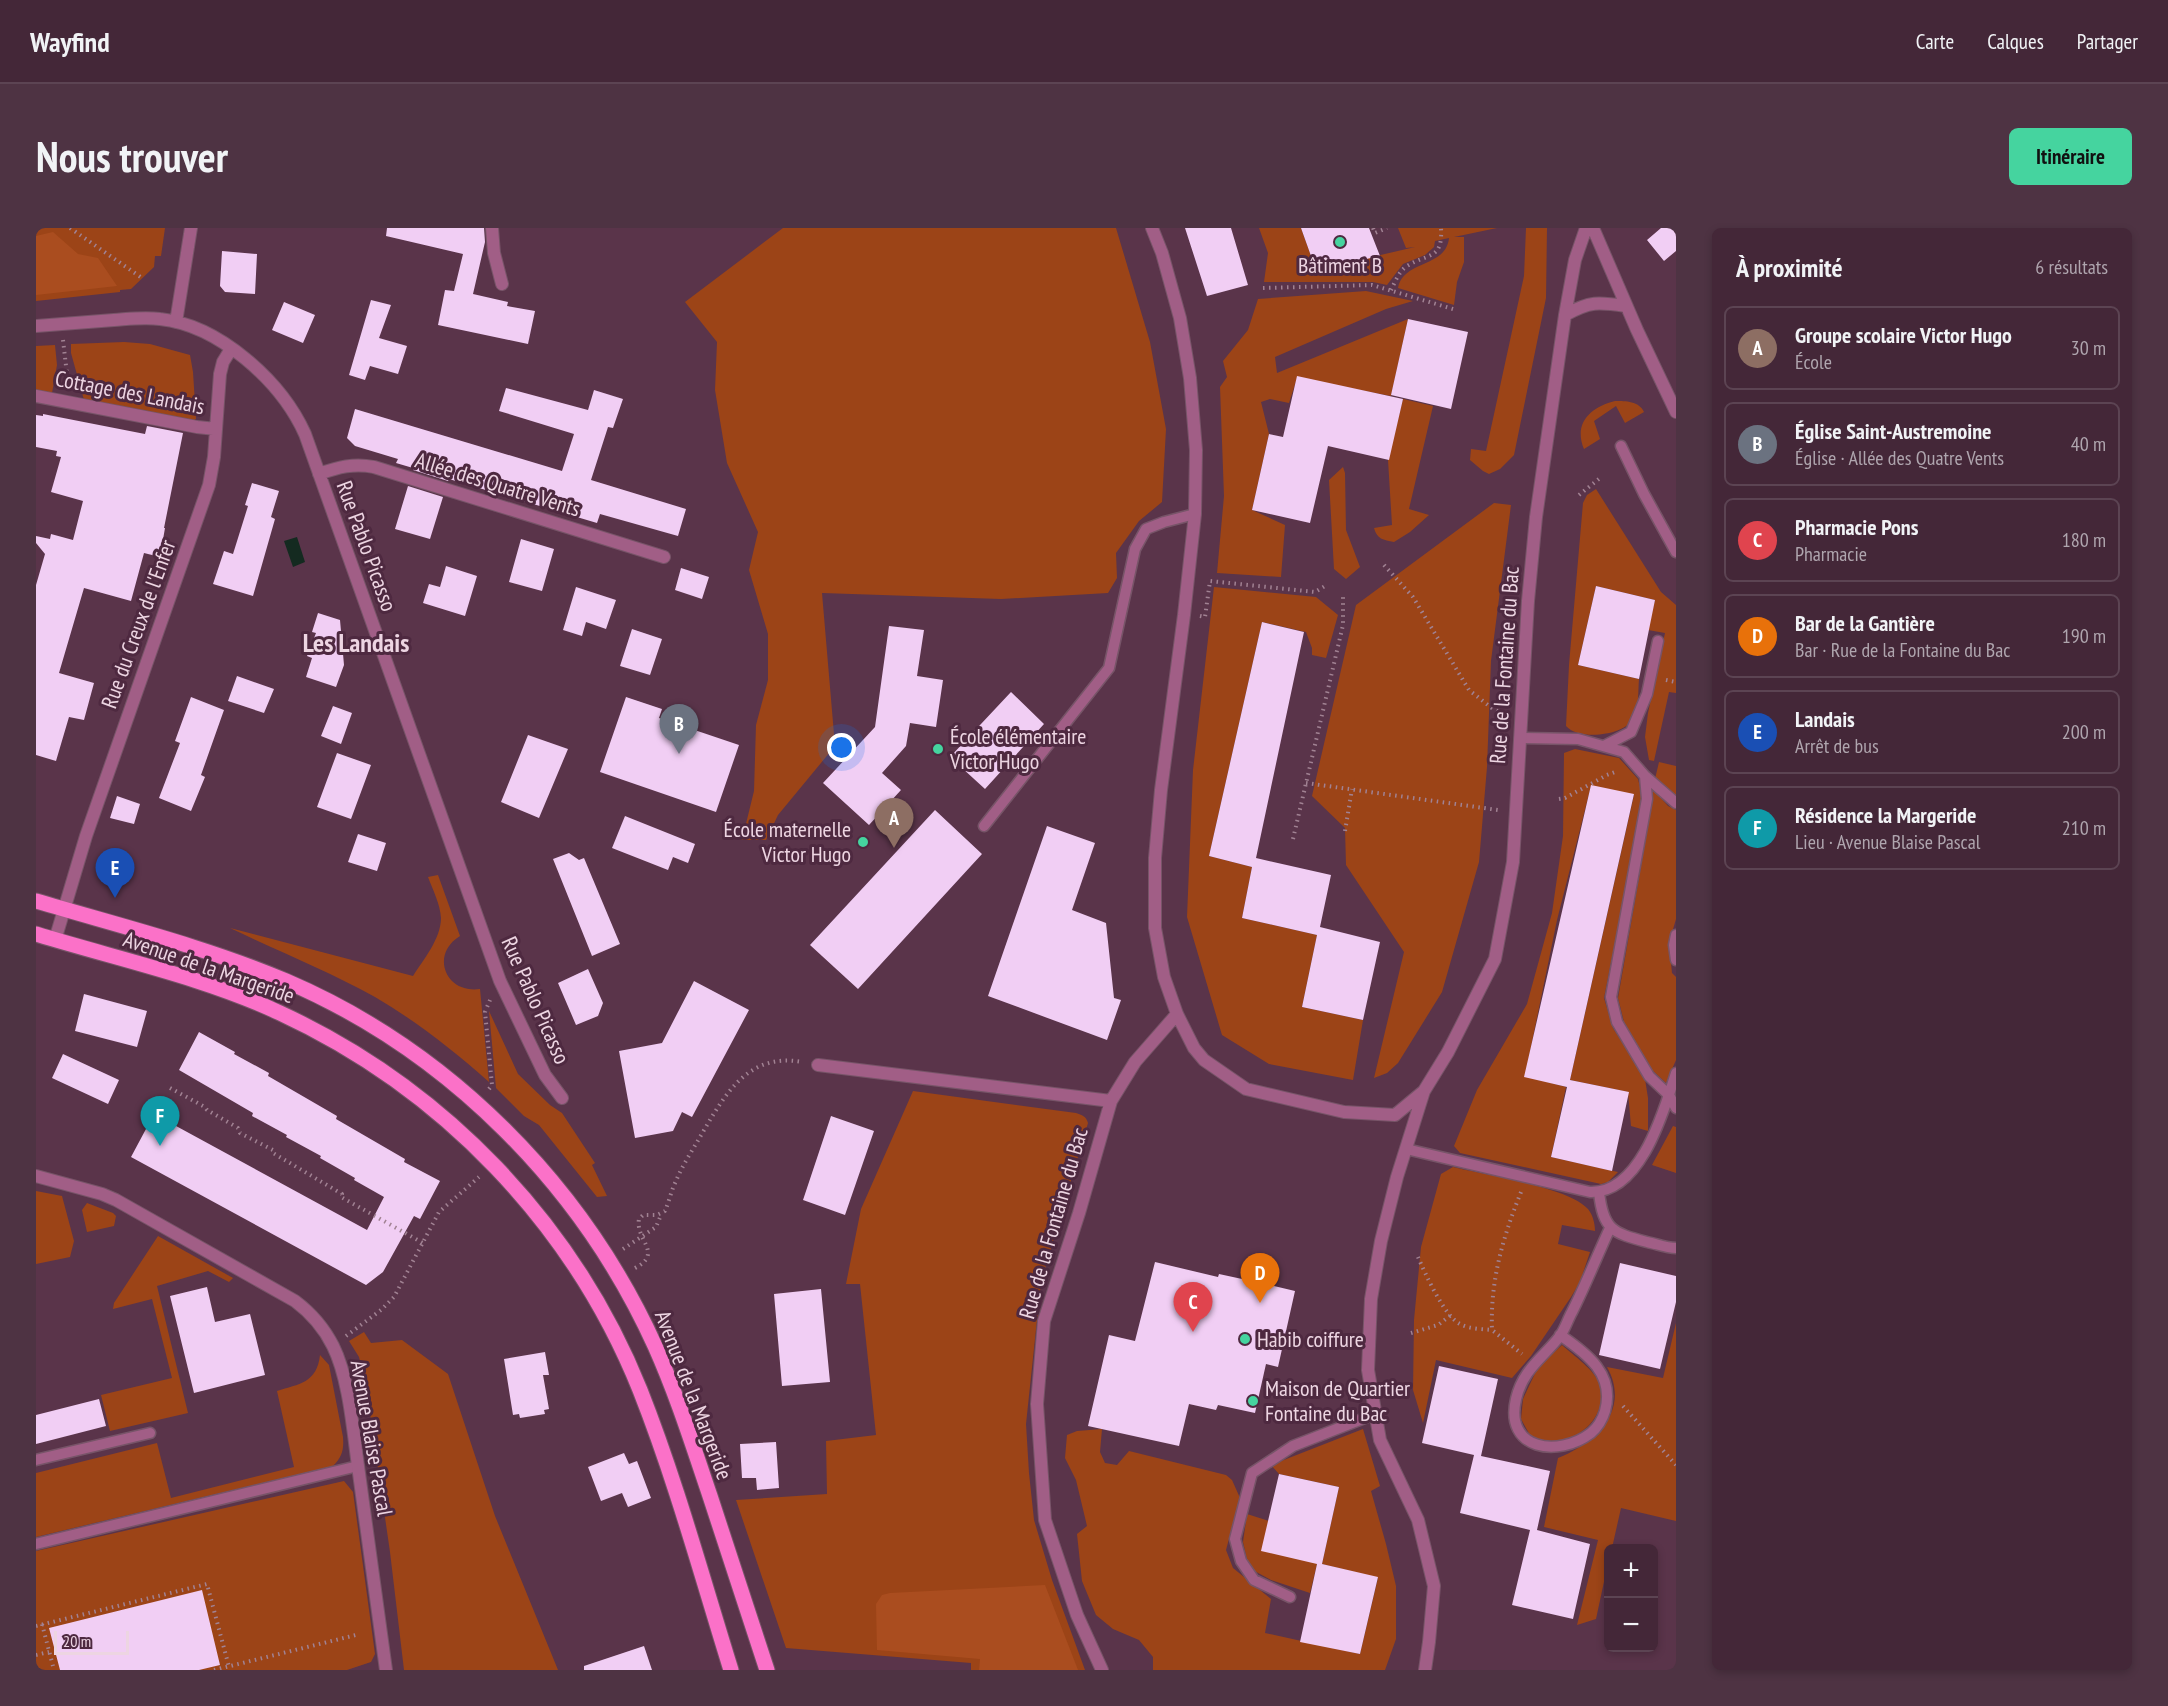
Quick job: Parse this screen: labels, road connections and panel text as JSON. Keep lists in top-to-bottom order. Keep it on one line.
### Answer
{"streets":{"main road":["Avenue de la Margeride"],"street":["Cottage des Landais","Allée des Quatre Vents","Rue Pablo Picasso","Rue du Creux de l'Enfer","Rue de la Fontaine du Bac","Avenue Blaise Pascal"]},"crossings":[["Cottage des Landais","Rue du Creux de l'Enfer"],["Allée des Quatre Vents","Rue Pablo Picasso"],["Rue Pablo Picasso","Rue du Creux de l'Enfer"],["Rue du Creux de l'Enfer","Avenue de la Margeride"]],"districts":["Les Landais"],"places":["Bâtiment B","École élémentaire Victor Hugo","École maternelle Victor Hugo","Habib coiffure","Maison de Quartier Fontaine du Bac"],"scale_bar":"20 m","page":{"header":"Wayfind","nav":["Carte","Calques","Partager"],"buttons":"Itinéraire","title":"Nous trouver","heading":["À proximité","6 résultats"],"list":[{"mark":"A","name":"Groupe scolaire Victor Hugo","note":"École","value":"30 m"},{"mark":"B","name":"Église Saint-Austremoine","note":"Église · Allée des Quatre Vents","value":"40 m"},{"mark":"C","name":"Pharmacie Pons","note":"Pharmacie","value":"180 m"},{"mark":"D","name":"Bar de la Gantière","note":"Bar · Rue de la Fontaine du Bac","value":"190 m"},{"mark":"E","name":"Landais","note":"Arrêt de bus","value":"200 m"},{"mark":"F","name":"Résidence la Margeride","note":"Lieu · Avenue Blaise Pascal","value":"210 m"}],"pins":["B","A","E","F","D","C"],"map_buttons":["+","−"],"scale":"20 m"}}
